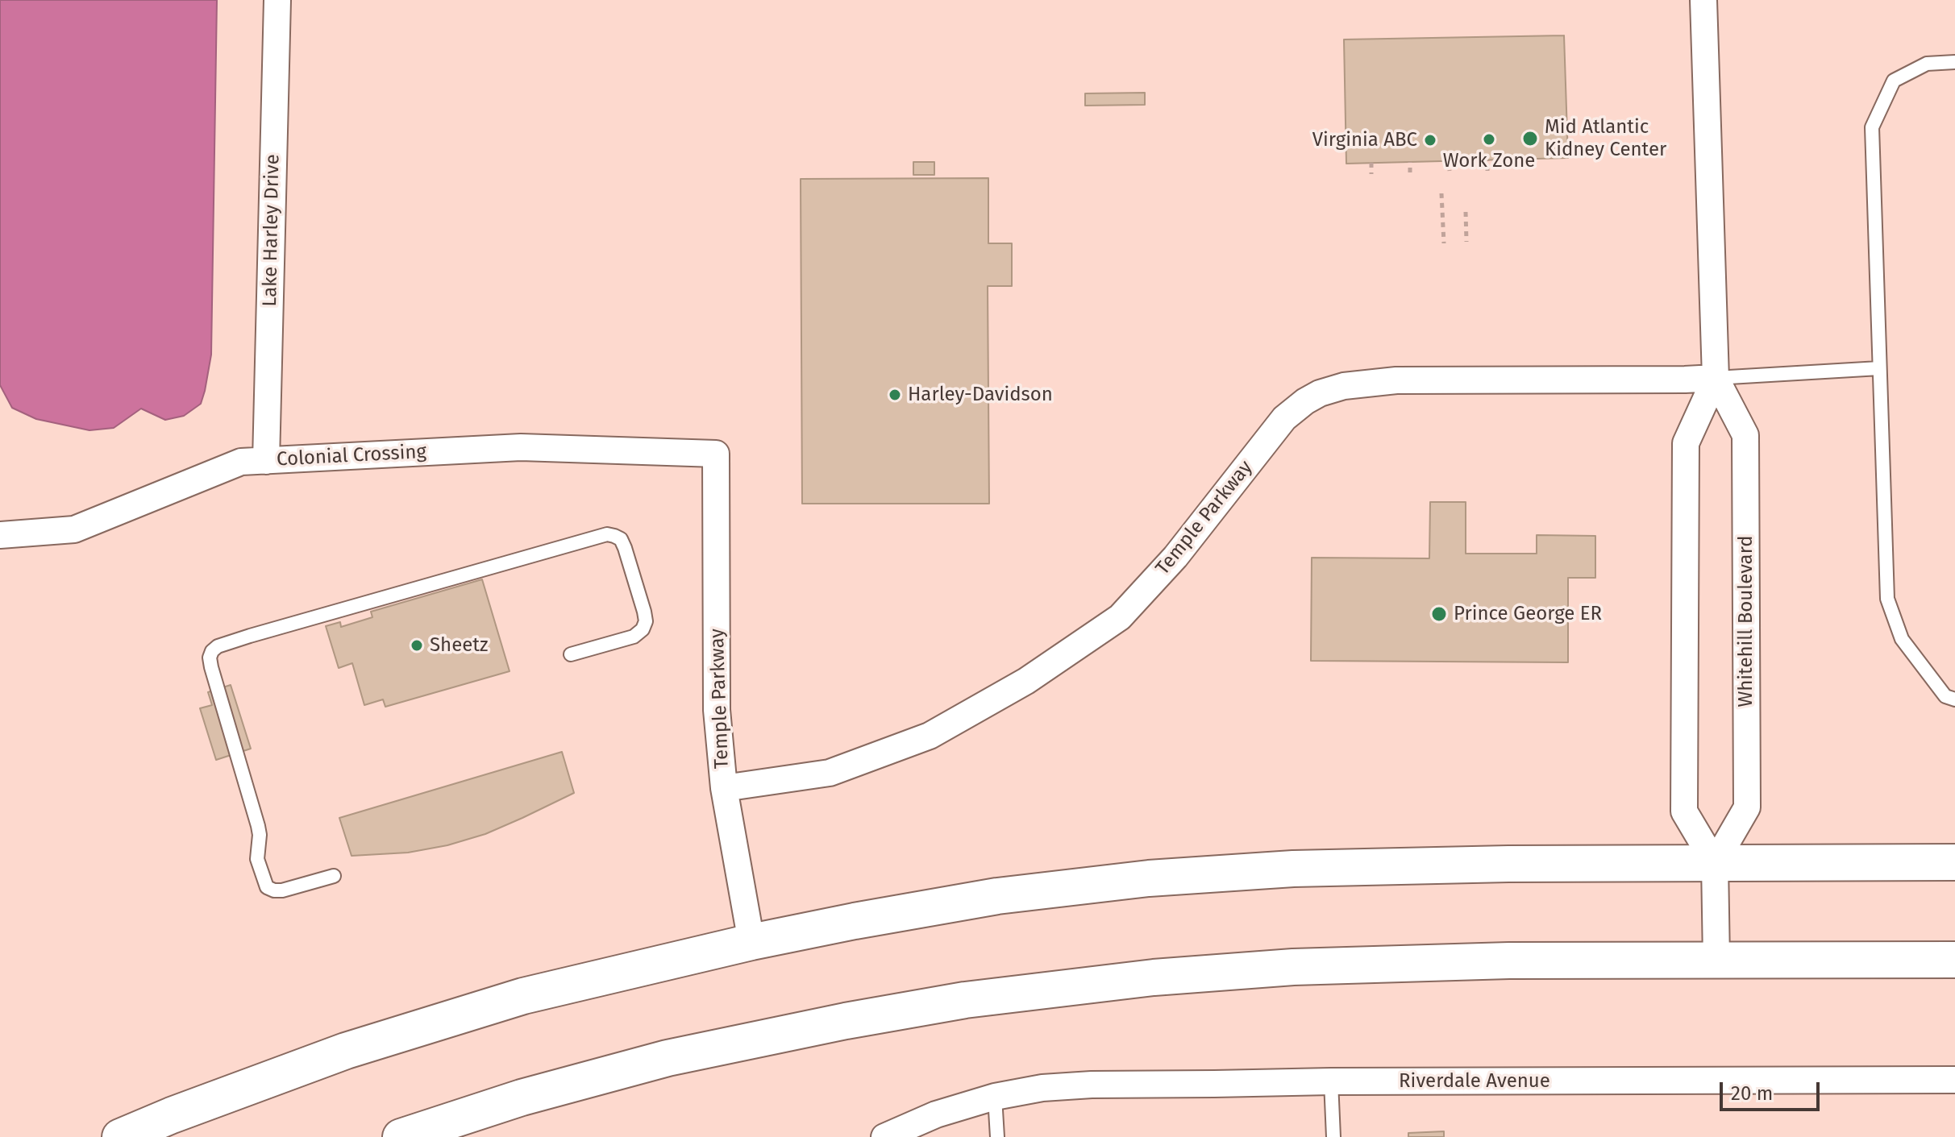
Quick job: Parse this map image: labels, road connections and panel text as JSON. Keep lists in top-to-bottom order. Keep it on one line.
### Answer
{"streets":{"street":["Lake Harley Drive","Colonial Crossing","Temple Parkway","Whitehill Boulevard","Riverdale Avenue"]},"crossings":[["Lake Harley Drive","Colonial Crossing"],["Colonial Crossing","Temple Parkway"],["Temple Parkway","Whitehill Boulevard"]],"places":["Mid Atlantic Kidney Center","Work Zone","Virginia ABC","Harley-Davidson","Prince George ER","Sheetz"],"scale_bar":"20 m"}
